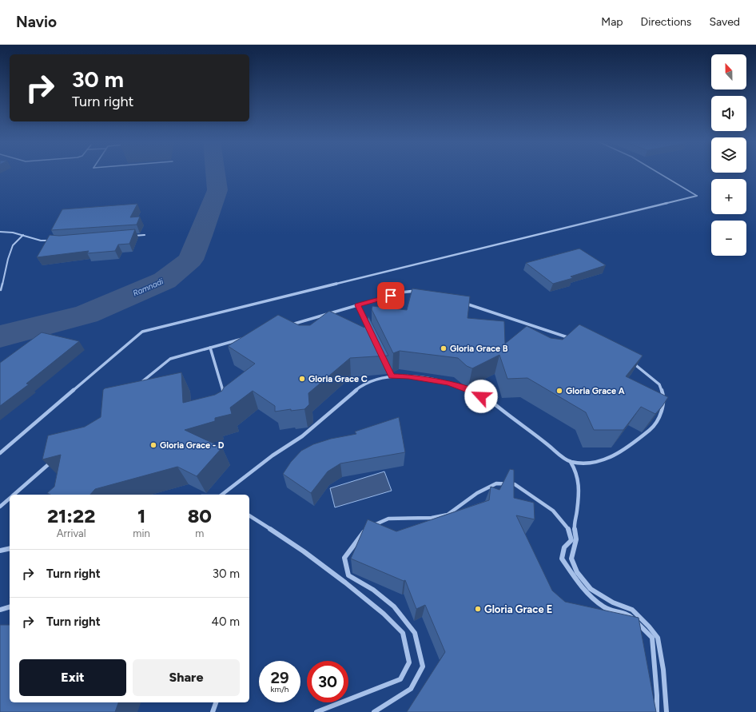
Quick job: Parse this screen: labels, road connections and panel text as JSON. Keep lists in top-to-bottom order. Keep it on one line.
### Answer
{"water":["Ramnadi"],"places":["Gloria Grace B","Gloria Grace C","Gloria Grace A","Gloria Grace - D","Gloria Grace E"],"north":"top","page":{"header":"Navio","nav":["Map","Directions","Saved"],"map_buttons":["+","−"],"turn":["30 m","Turn right"],"eta":["21:22","Arrival","1","min","80","m"],"list":[{"name":"Turn right","value":"30 m"},{"name":"Turn right","value":"40 m"}],"buttons":["Exit","Share"],"speed":"29 km/h","limit":"30"}}
